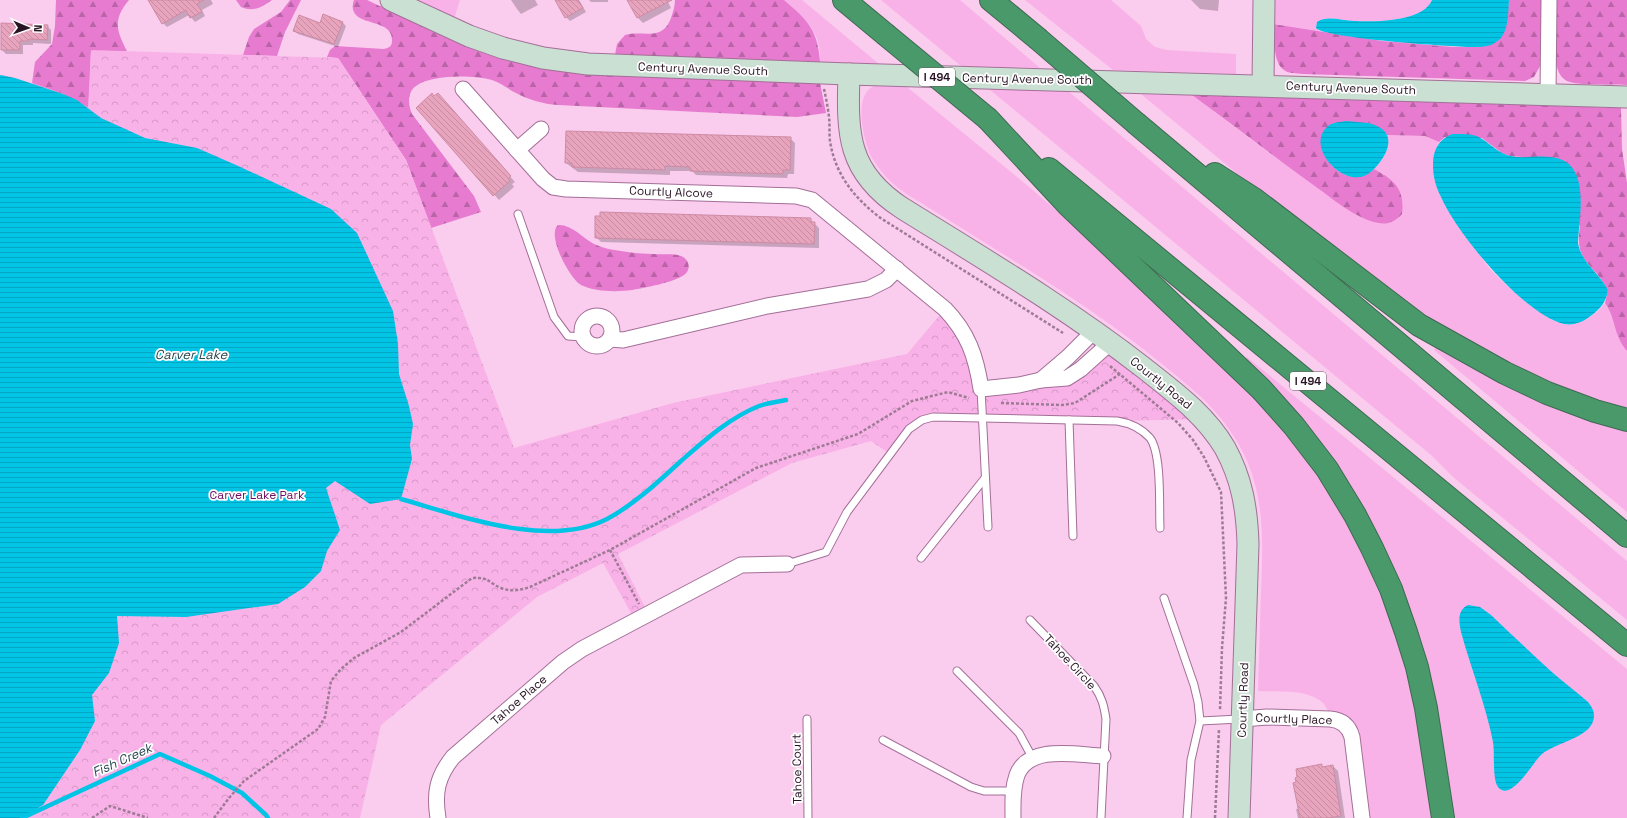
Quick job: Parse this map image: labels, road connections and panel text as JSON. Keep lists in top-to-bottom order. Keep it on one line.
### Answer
{"streets":{"highway":["I 494"],"street":["Century Avenue South","Courtly Alcove","Courtly Road","Tahoe Place","Courtly Place"],"lane":["Tahoe Circle","Tahoe Court"]},"crossings":[["Century Avenue South","Courtly Road"],["Courtly Road","Courtly Place"]],"water":["Carver Lake","Fish Creek"],"parks":["Carver Lake Park"],"north":"right"}
